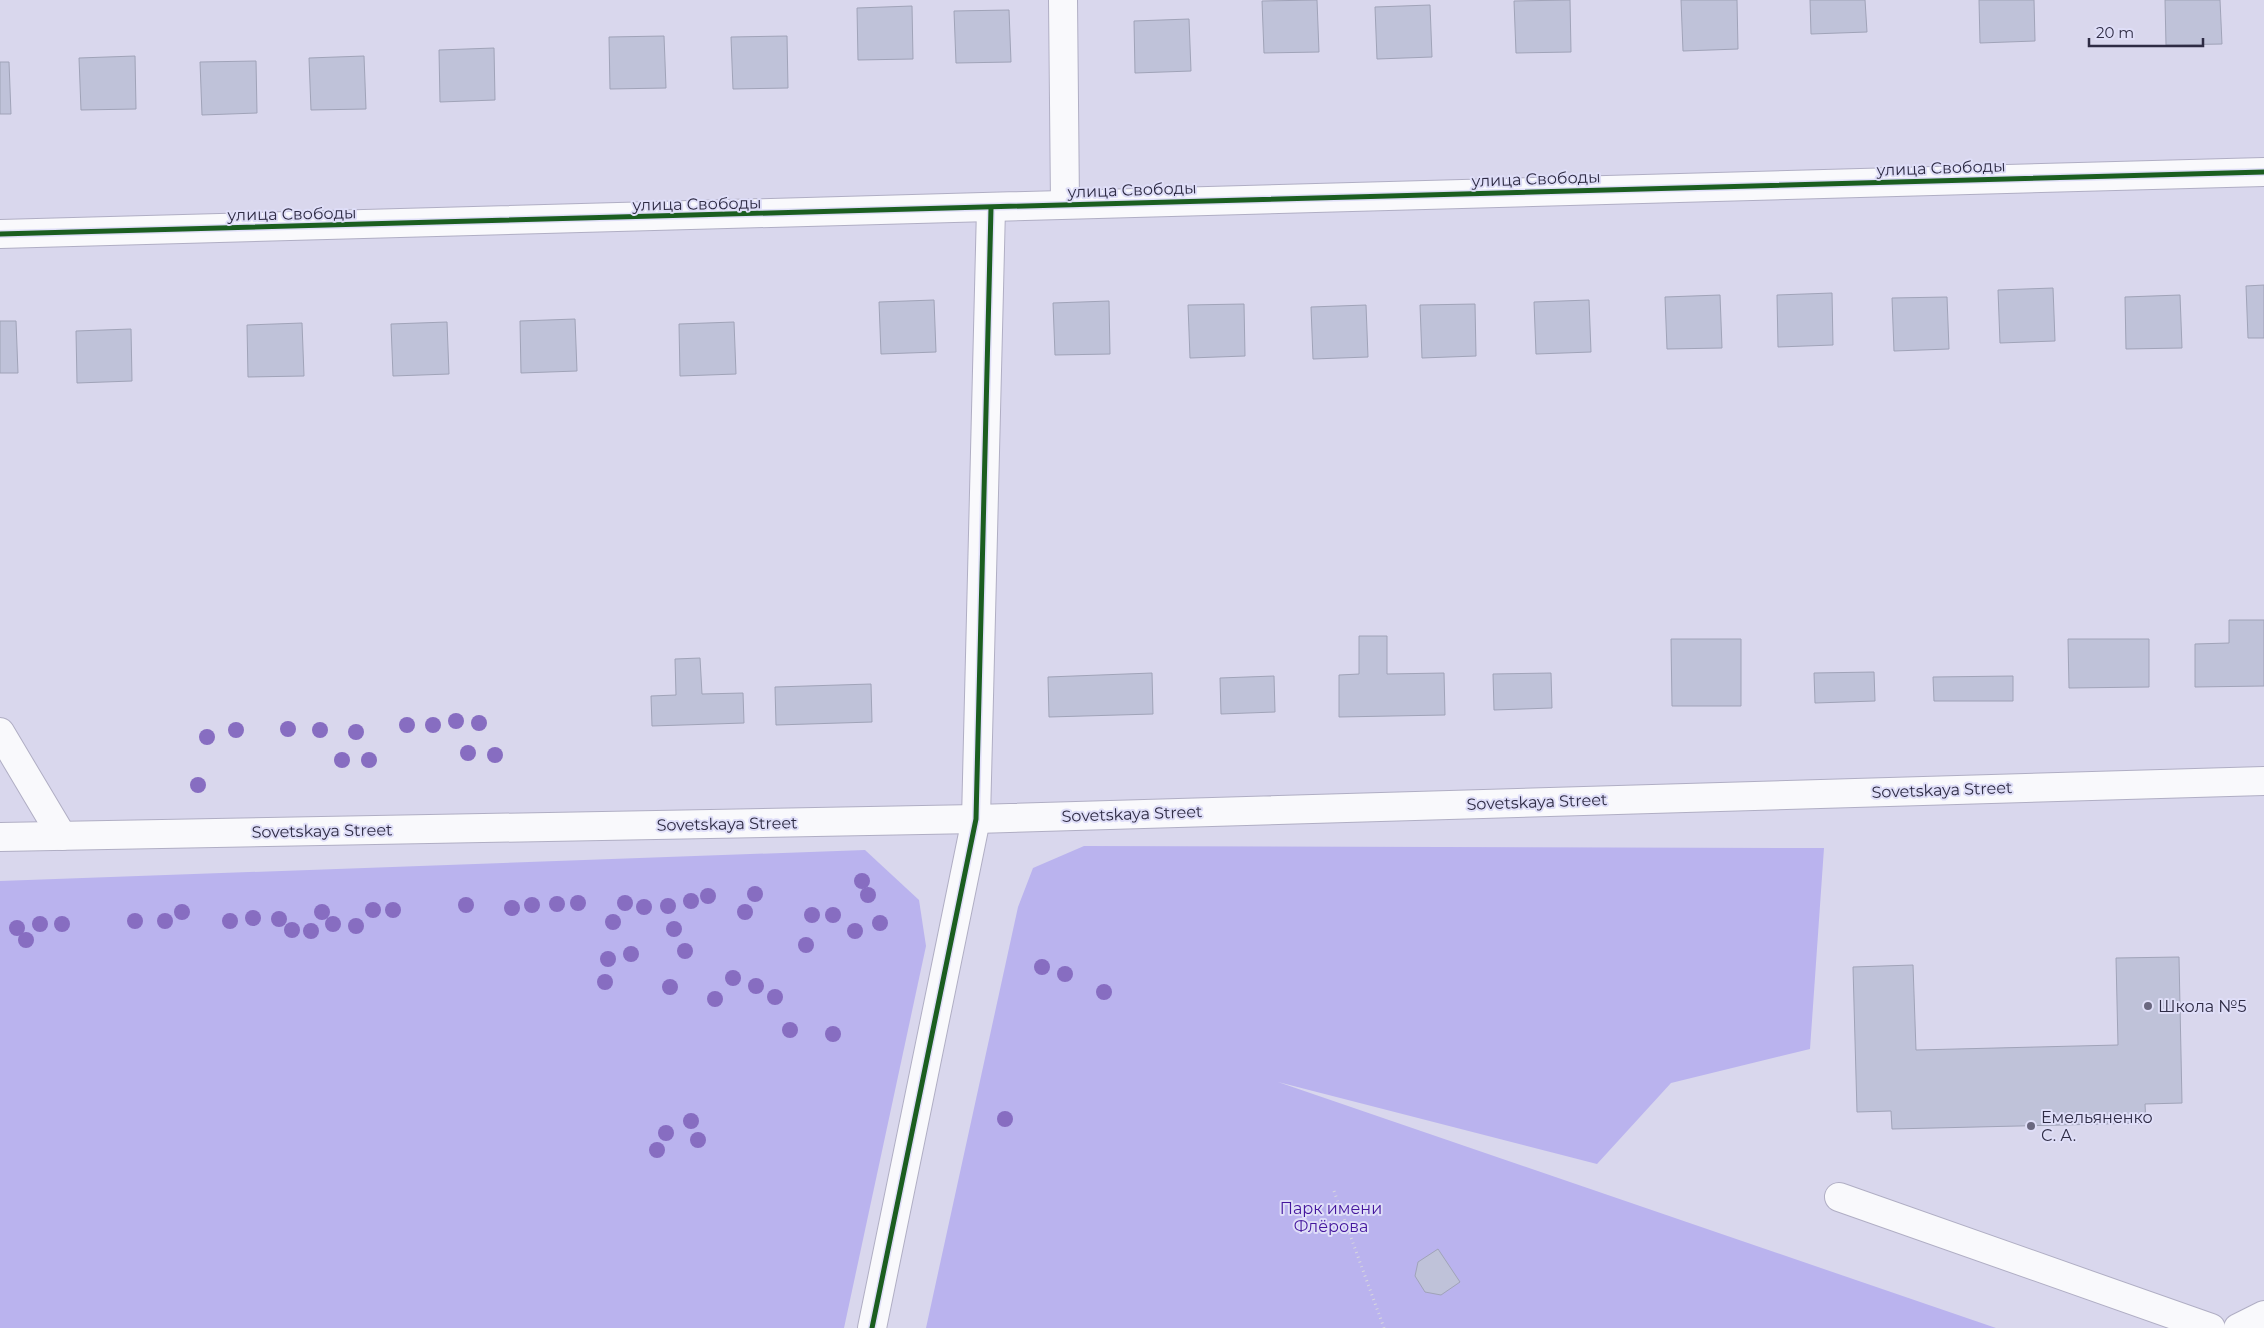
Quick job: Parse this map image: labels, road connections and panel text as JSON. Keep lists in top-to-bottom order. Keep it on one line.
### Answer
{"streets":{"street":["улица Свободы","Sovetskaya Street"]},"parks":["Парк имени Флёрова"],"places":["Школа №5","Емельяненко С. А."],"scale_bar":"20 m"}
